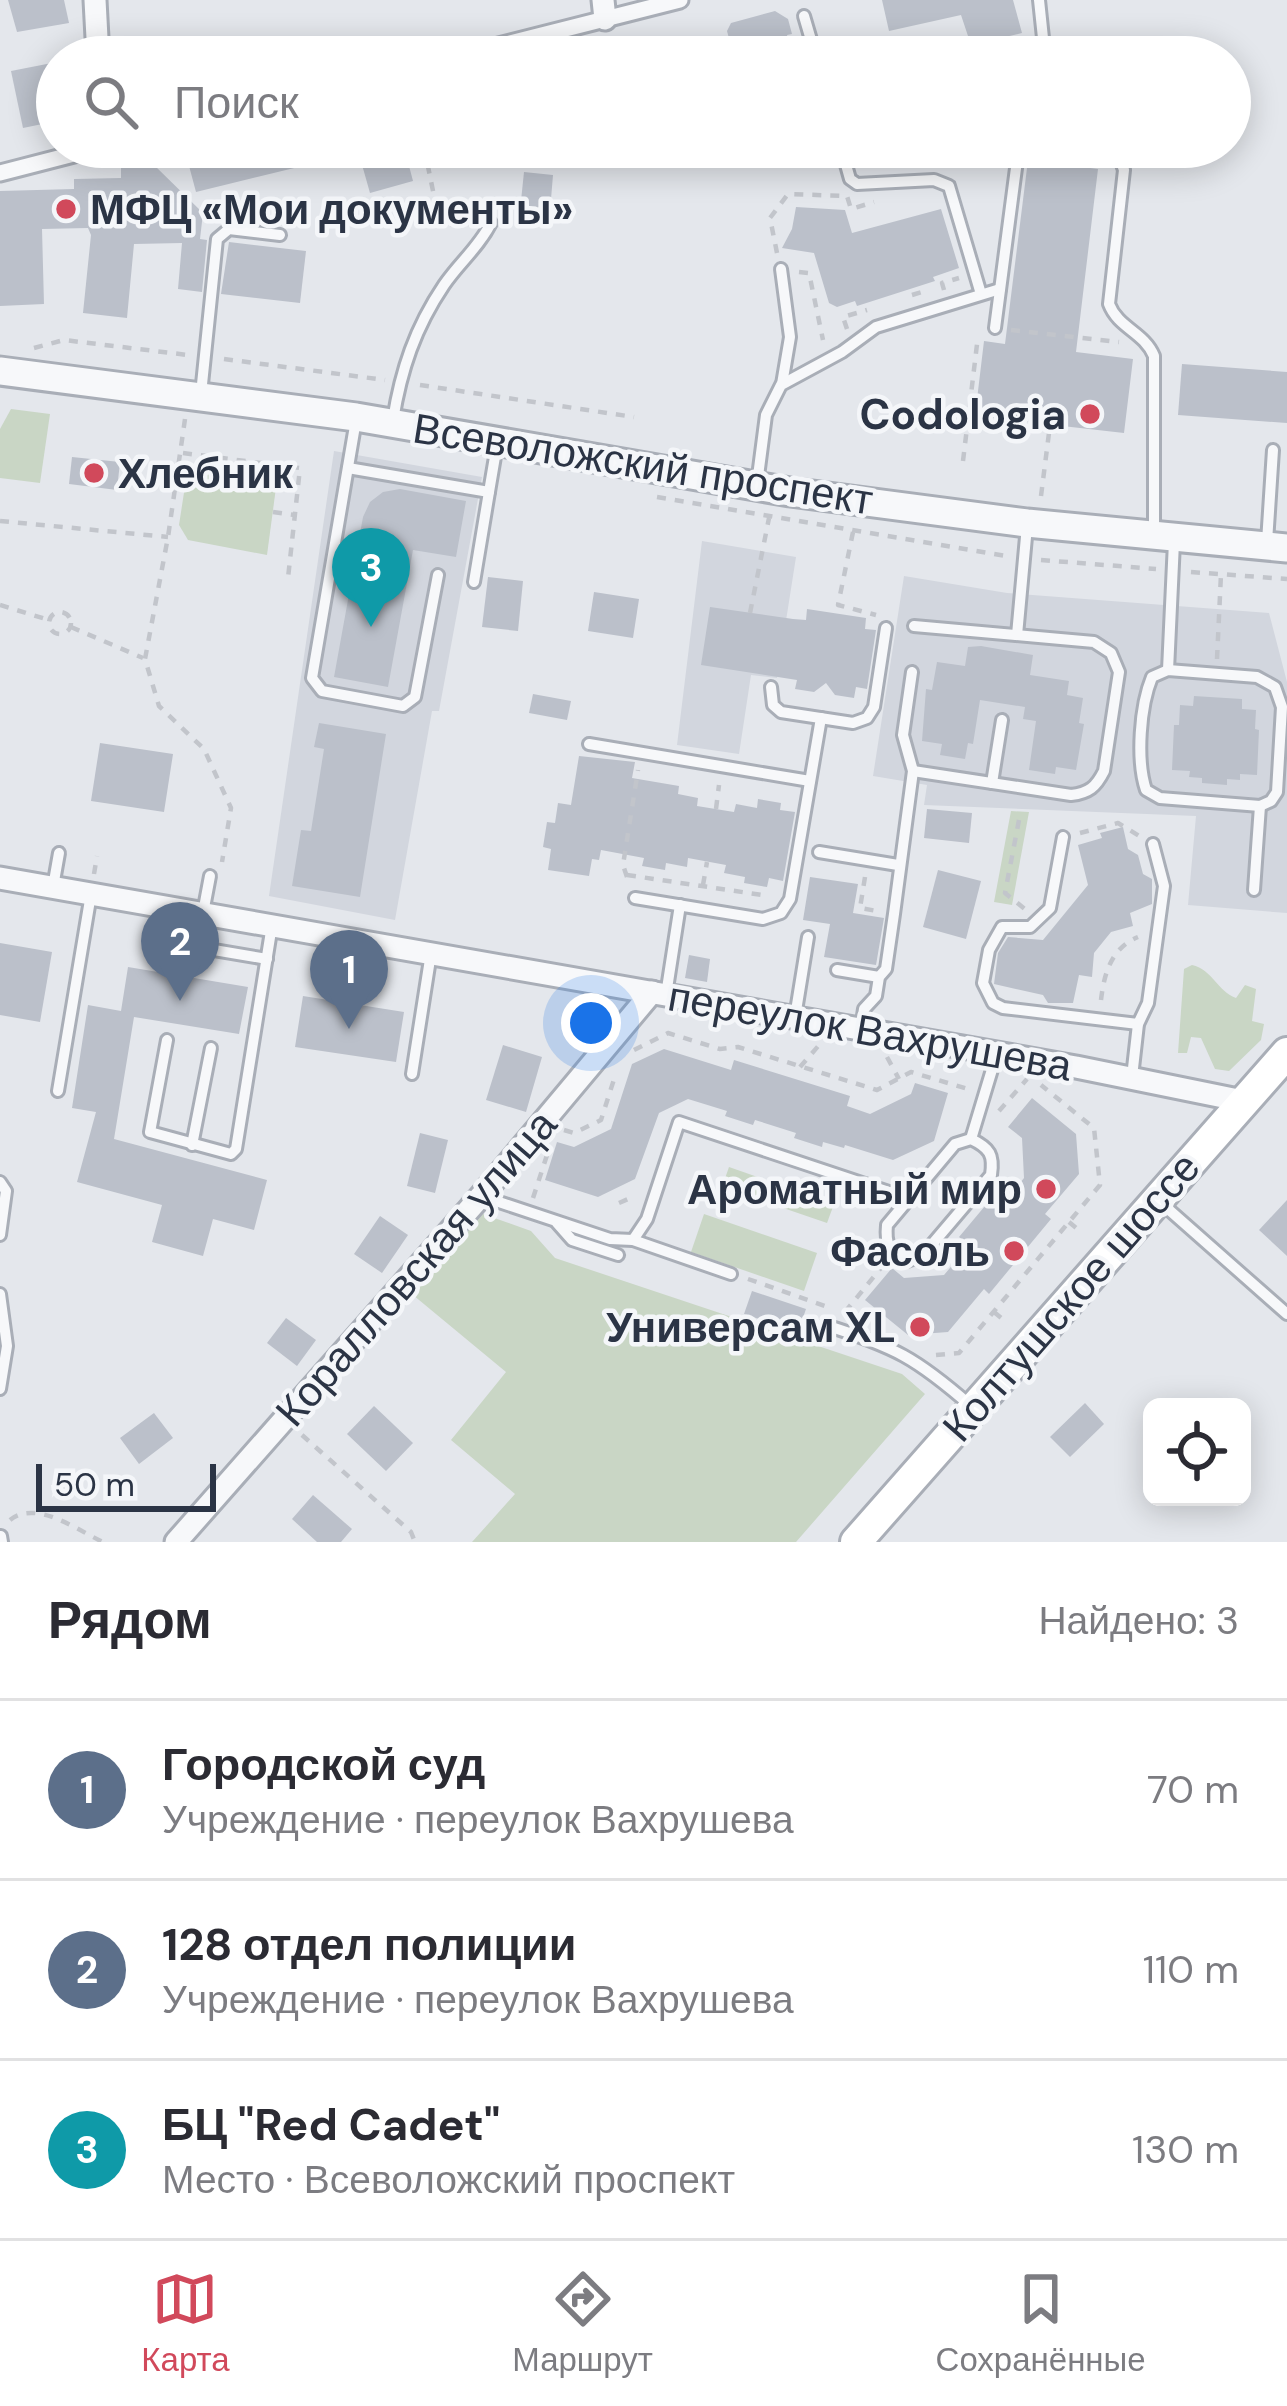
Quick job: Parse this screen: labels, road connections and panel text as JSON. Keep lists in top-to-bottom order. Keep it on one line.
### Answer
{"streets":{"main road":["Колтушское шоссе"],"street":["Всеволожский проспект","переулок Вахрушева","Коралловская улица"]},"crossings":[["переулок Вахрушева","Коралловская улица"],["переулок Вахрушева","Колтушское шоссе"]],"places":["МФЦ «Мои документы»","Codologia","Хлебник","Ароматный мир","Фасоль","Универсам XL"],"scale_bar":"50 m","page":{"search":"Поиск","pins":["3","2","1"],"scale":"50 m","heading":["Рядом","Найдено: 3"],"list":[{"mark":"1","name":"Городской суд","note":"Учреждение · переулок Вахрушева","value":"70 m"},{"mark":"2","name":"128 отдел полиции","note":"Учреждение · переулок Вахрушева","value":"110 m"},{"mark":"3","name":"БЦ \"Red Cadet\"","note":"Место · Всеволожский проспект","value":"130 m"}],"nav":["Карта","Маршрут","Сохранённые"]}}
